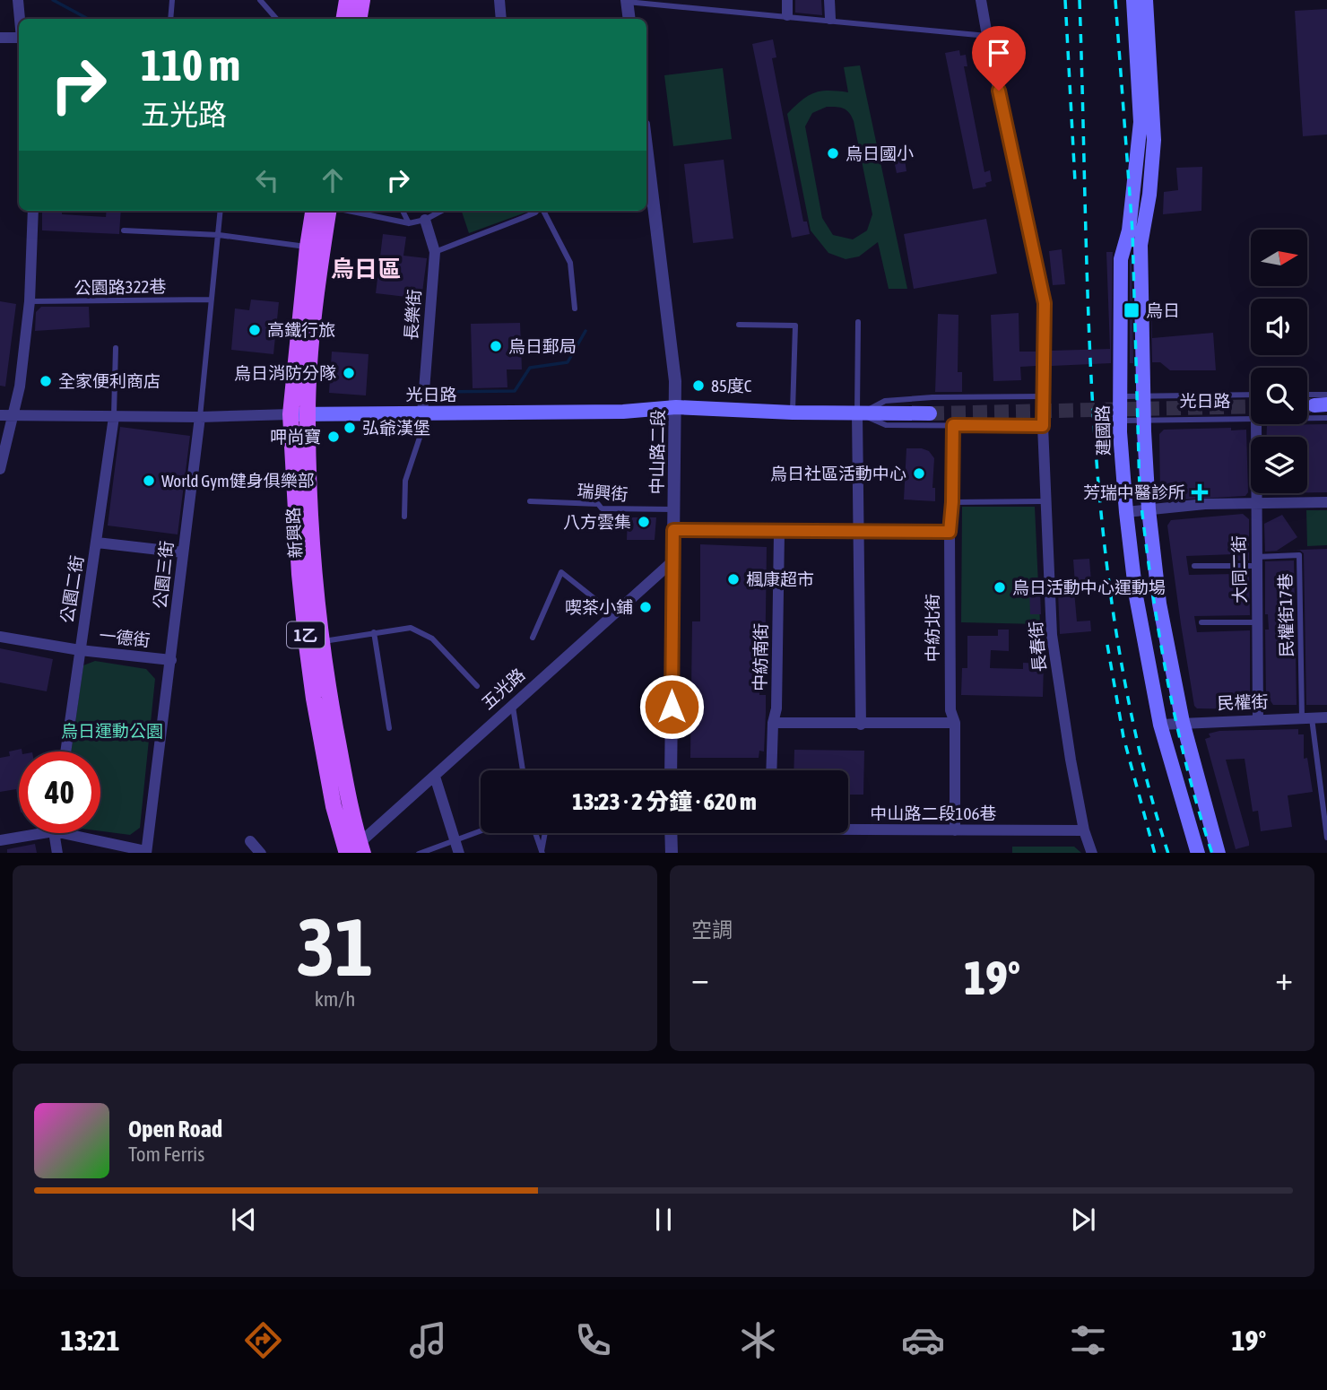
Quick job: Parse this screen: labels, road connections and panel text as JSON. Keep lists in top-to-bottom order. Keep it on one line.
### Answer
{"streets":{"main road":["光日路","建國路","新興路","1乙"],"street":["長樂街","中山路二段","大同二街","公園三街","公園二街","中紡北街","一德街","長春街","中紡南街","五光路","民權街","中山路二段106巷"],"lane":["公園路322巷","瑞興街","民權街17巷"]},"crossings":[["公園路322巷","公園三街"],["長樂街","光日路"],["光日路","建國路"],["光日路","中山路二段"],["光日路","新興路"],["光日路","公園三街"],["光日路","公園二街"],["光日路","中紡北街"],["光日路","長春街"],["建國路","民權街"],["中山路二段","瑞興街"],["中山路二段","五光路"],["新興路","五光路"],["大同二街","民權街17巷"],["大同二街","民權街"],["公園三街","一德街"],["公園二街","一德街"],["民權街17巷","民權街"],["中紡北街","中山路二段106巷"],["長春街","中山路二段106巷"]],"districts":["烏日區"],"parks":["烏日運動公園"],"places":{"other":["烏日國小","高鐵行旅","烏日郵局","烏日消防分隊","全家便利商店","85度C","弘爺漢堡","呷尚寶","烏日社區活動中心","World Gym健身俱樂部","八方雲集","楓康超市","烏日活動中心運動場","喫茶小鋪"],"transit":["烏日"],"health":["芳瑞中醫診所"]},"north":"right","page":{"turn":["110 m","五光路"],"limit":"40","trip":"13:23 · 2 分鐘 · 620 m","tile":[["31","km/h"],"空調"],"heat":["−","19°","+"],"song":["Open Road","Tom Ferris"],"tabs":["13:21","19°"]}}
